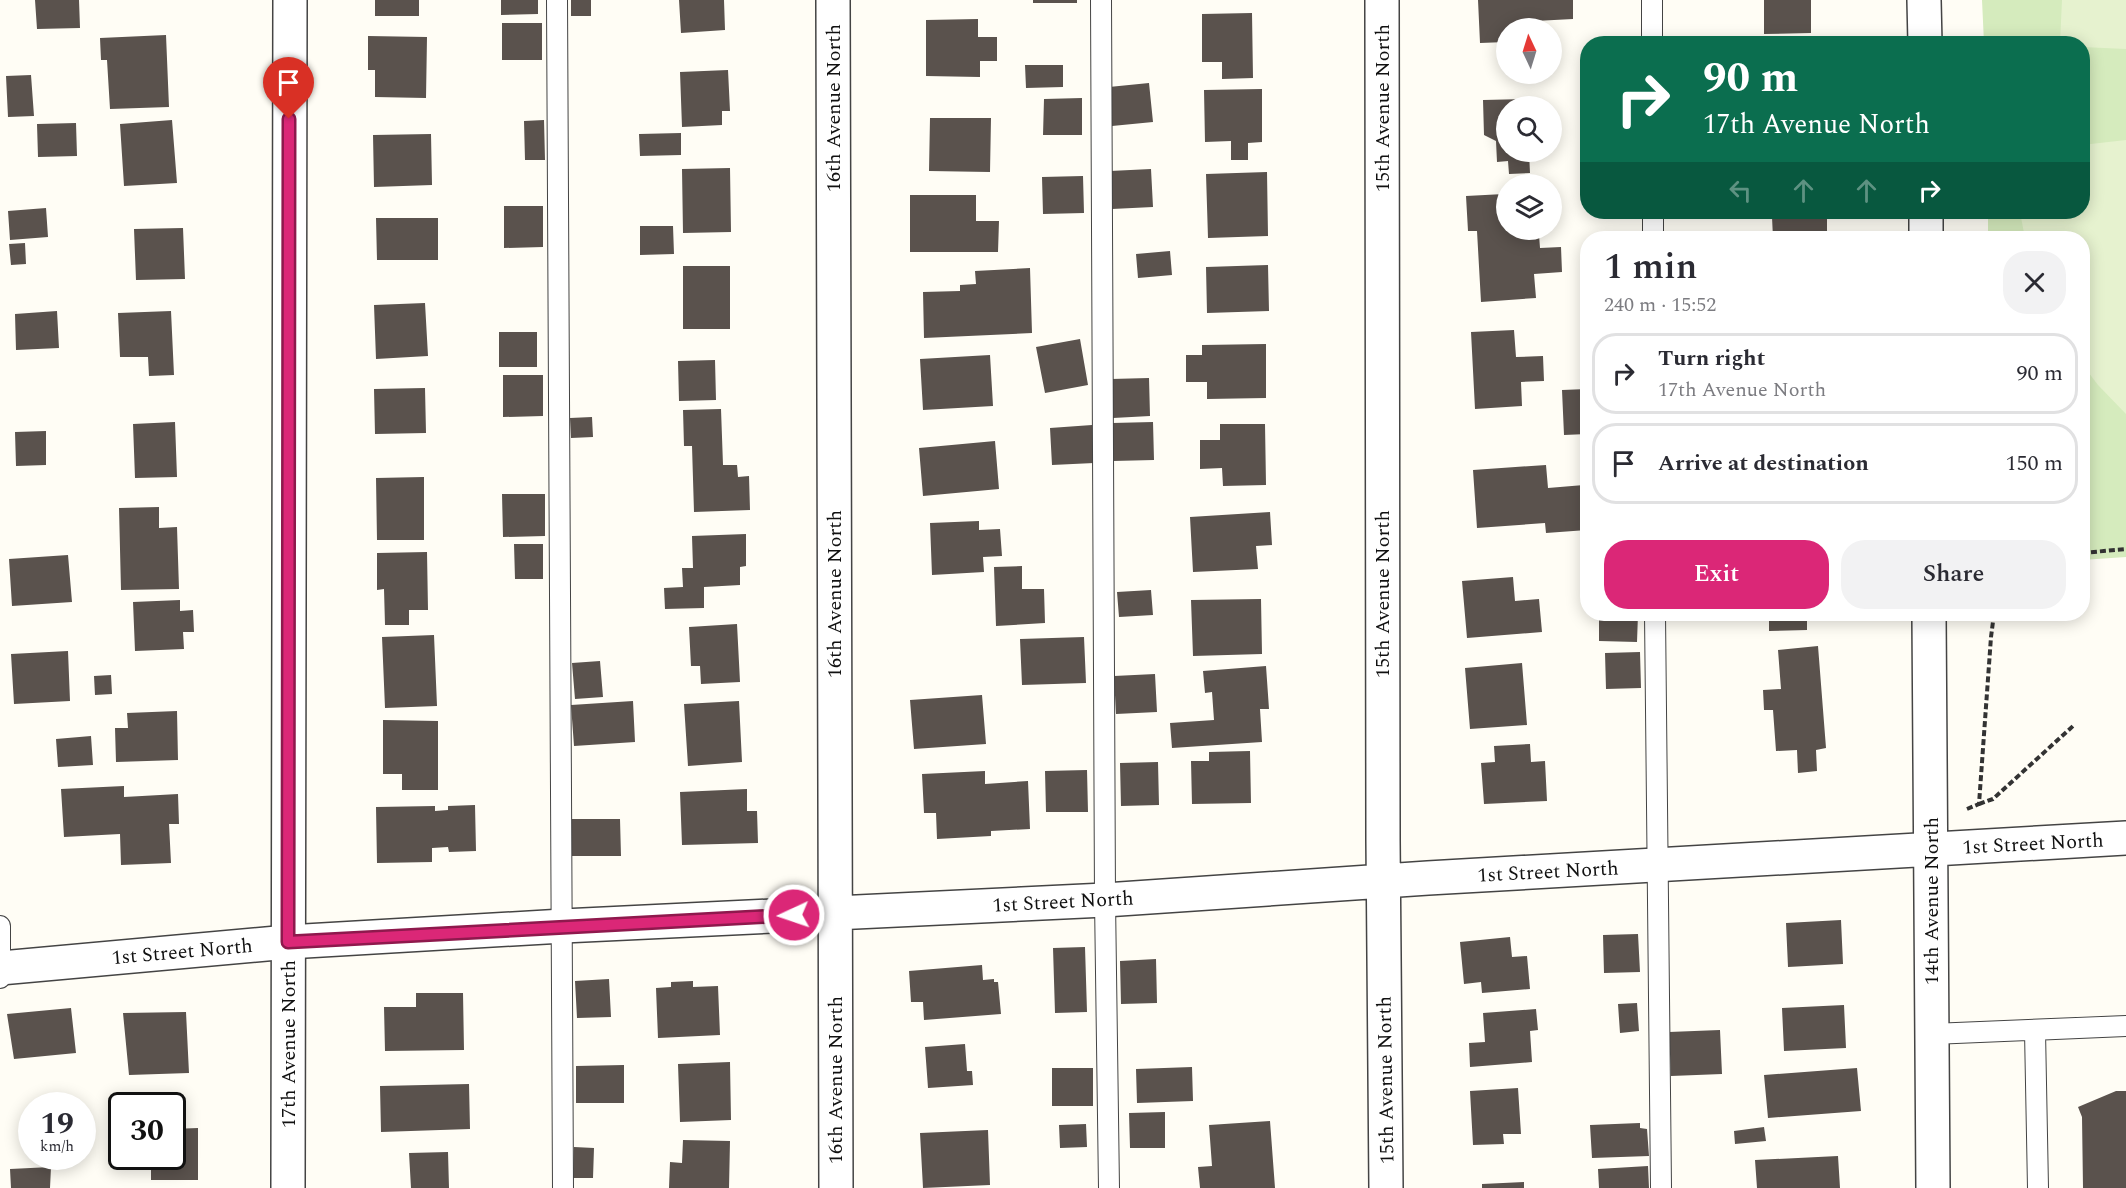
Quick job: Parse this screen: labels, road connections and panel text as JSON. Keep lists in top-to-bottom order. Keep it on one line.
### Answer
{"streets":{"street":["16th Avenue North","15th Avenue North","1st Street North","14th Avenue North","17th Avenue North"]},"crossings":[["16th Avenue North","1st Street North"],["15th Avenue North","1st Street North"],["1st Street North","14th Avenue North"],["1st Street North","17th Avenue North"]],"north":"top","page":{"turn":["90 m","17th Avenue North"],"heading":["1 min","240 m · 15:52"],"list":[{"name":"Turn right","note":"17th Avenue North","value":"90 m"},{"name":"Arrive at destination","value":"150 m"}],"buttons":["Exit","Share"],"speed":"19 km/h","limit":"30"}}
